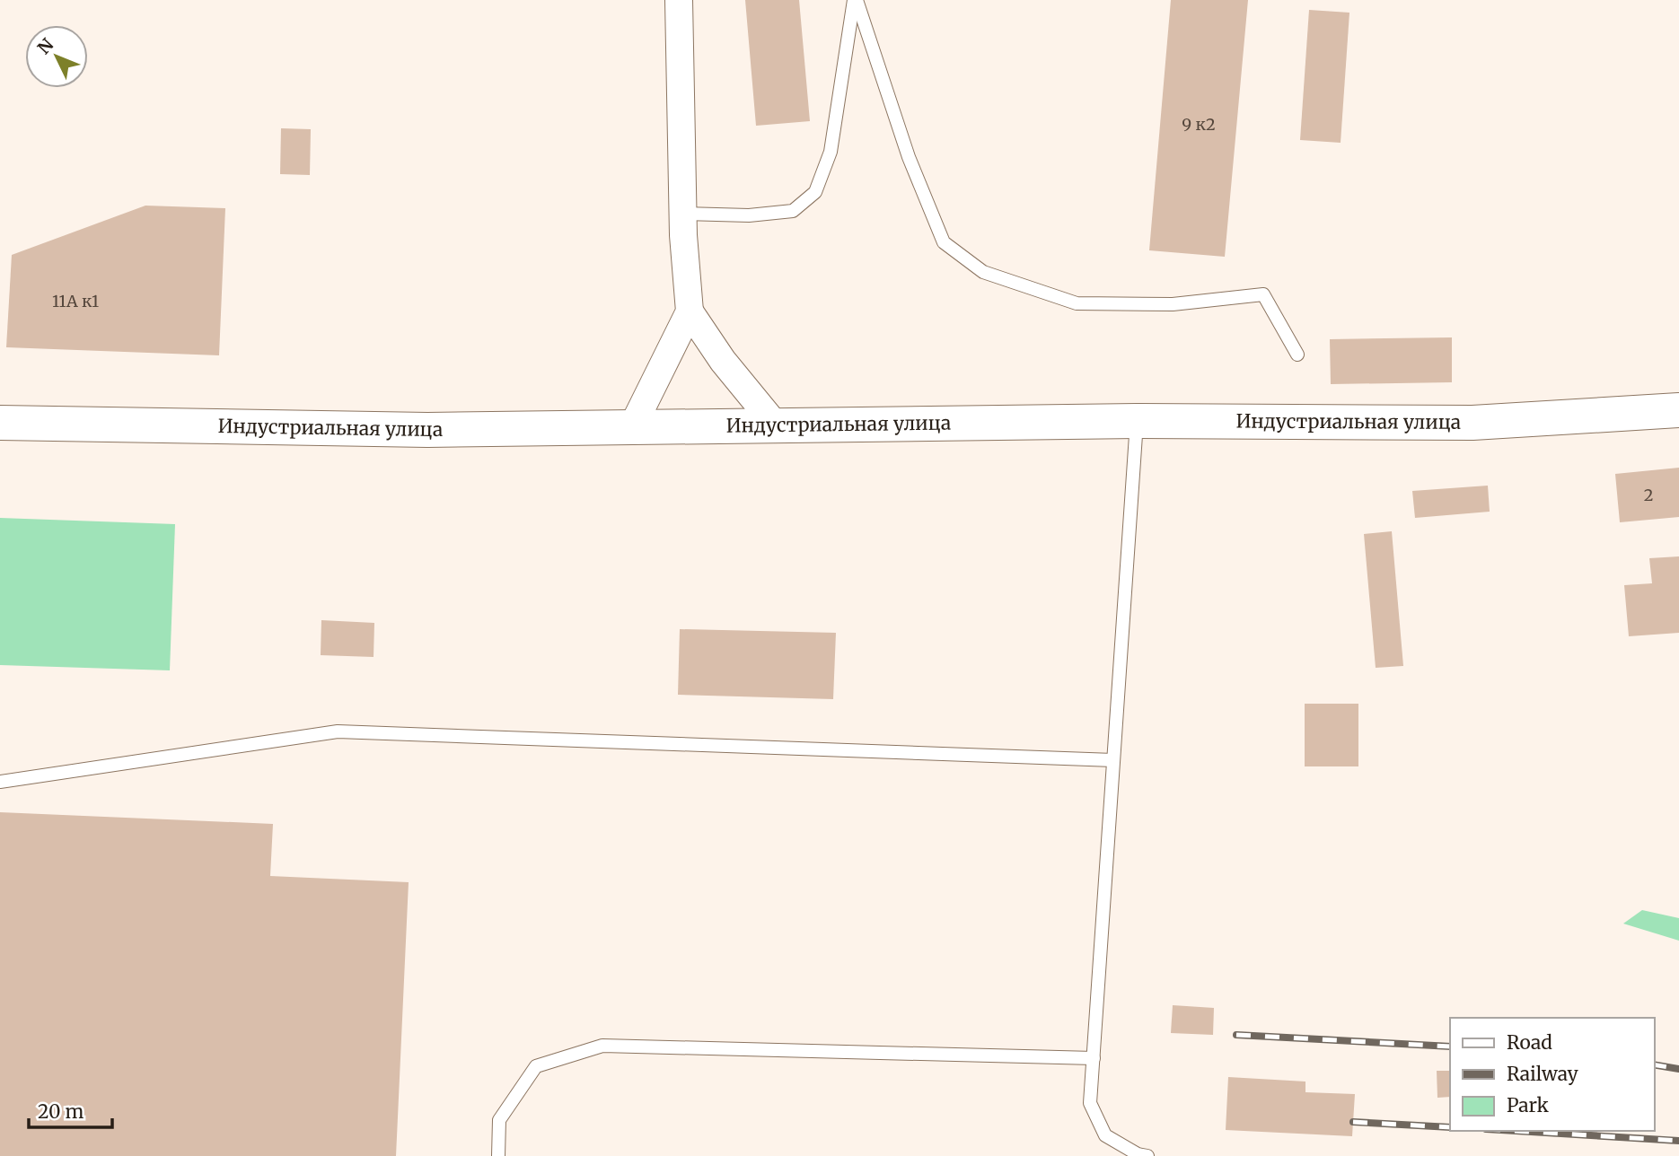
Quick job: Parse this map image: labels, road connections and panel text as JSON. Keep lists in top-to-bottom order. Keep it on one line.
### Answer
{"streets":{"street":["Индустриальная улица"]},"house_numbers":["9 к2","11А к1","2"],"legend":["Road","Railway","Park"],"scale_bar":"20 m","north":"top left"}
